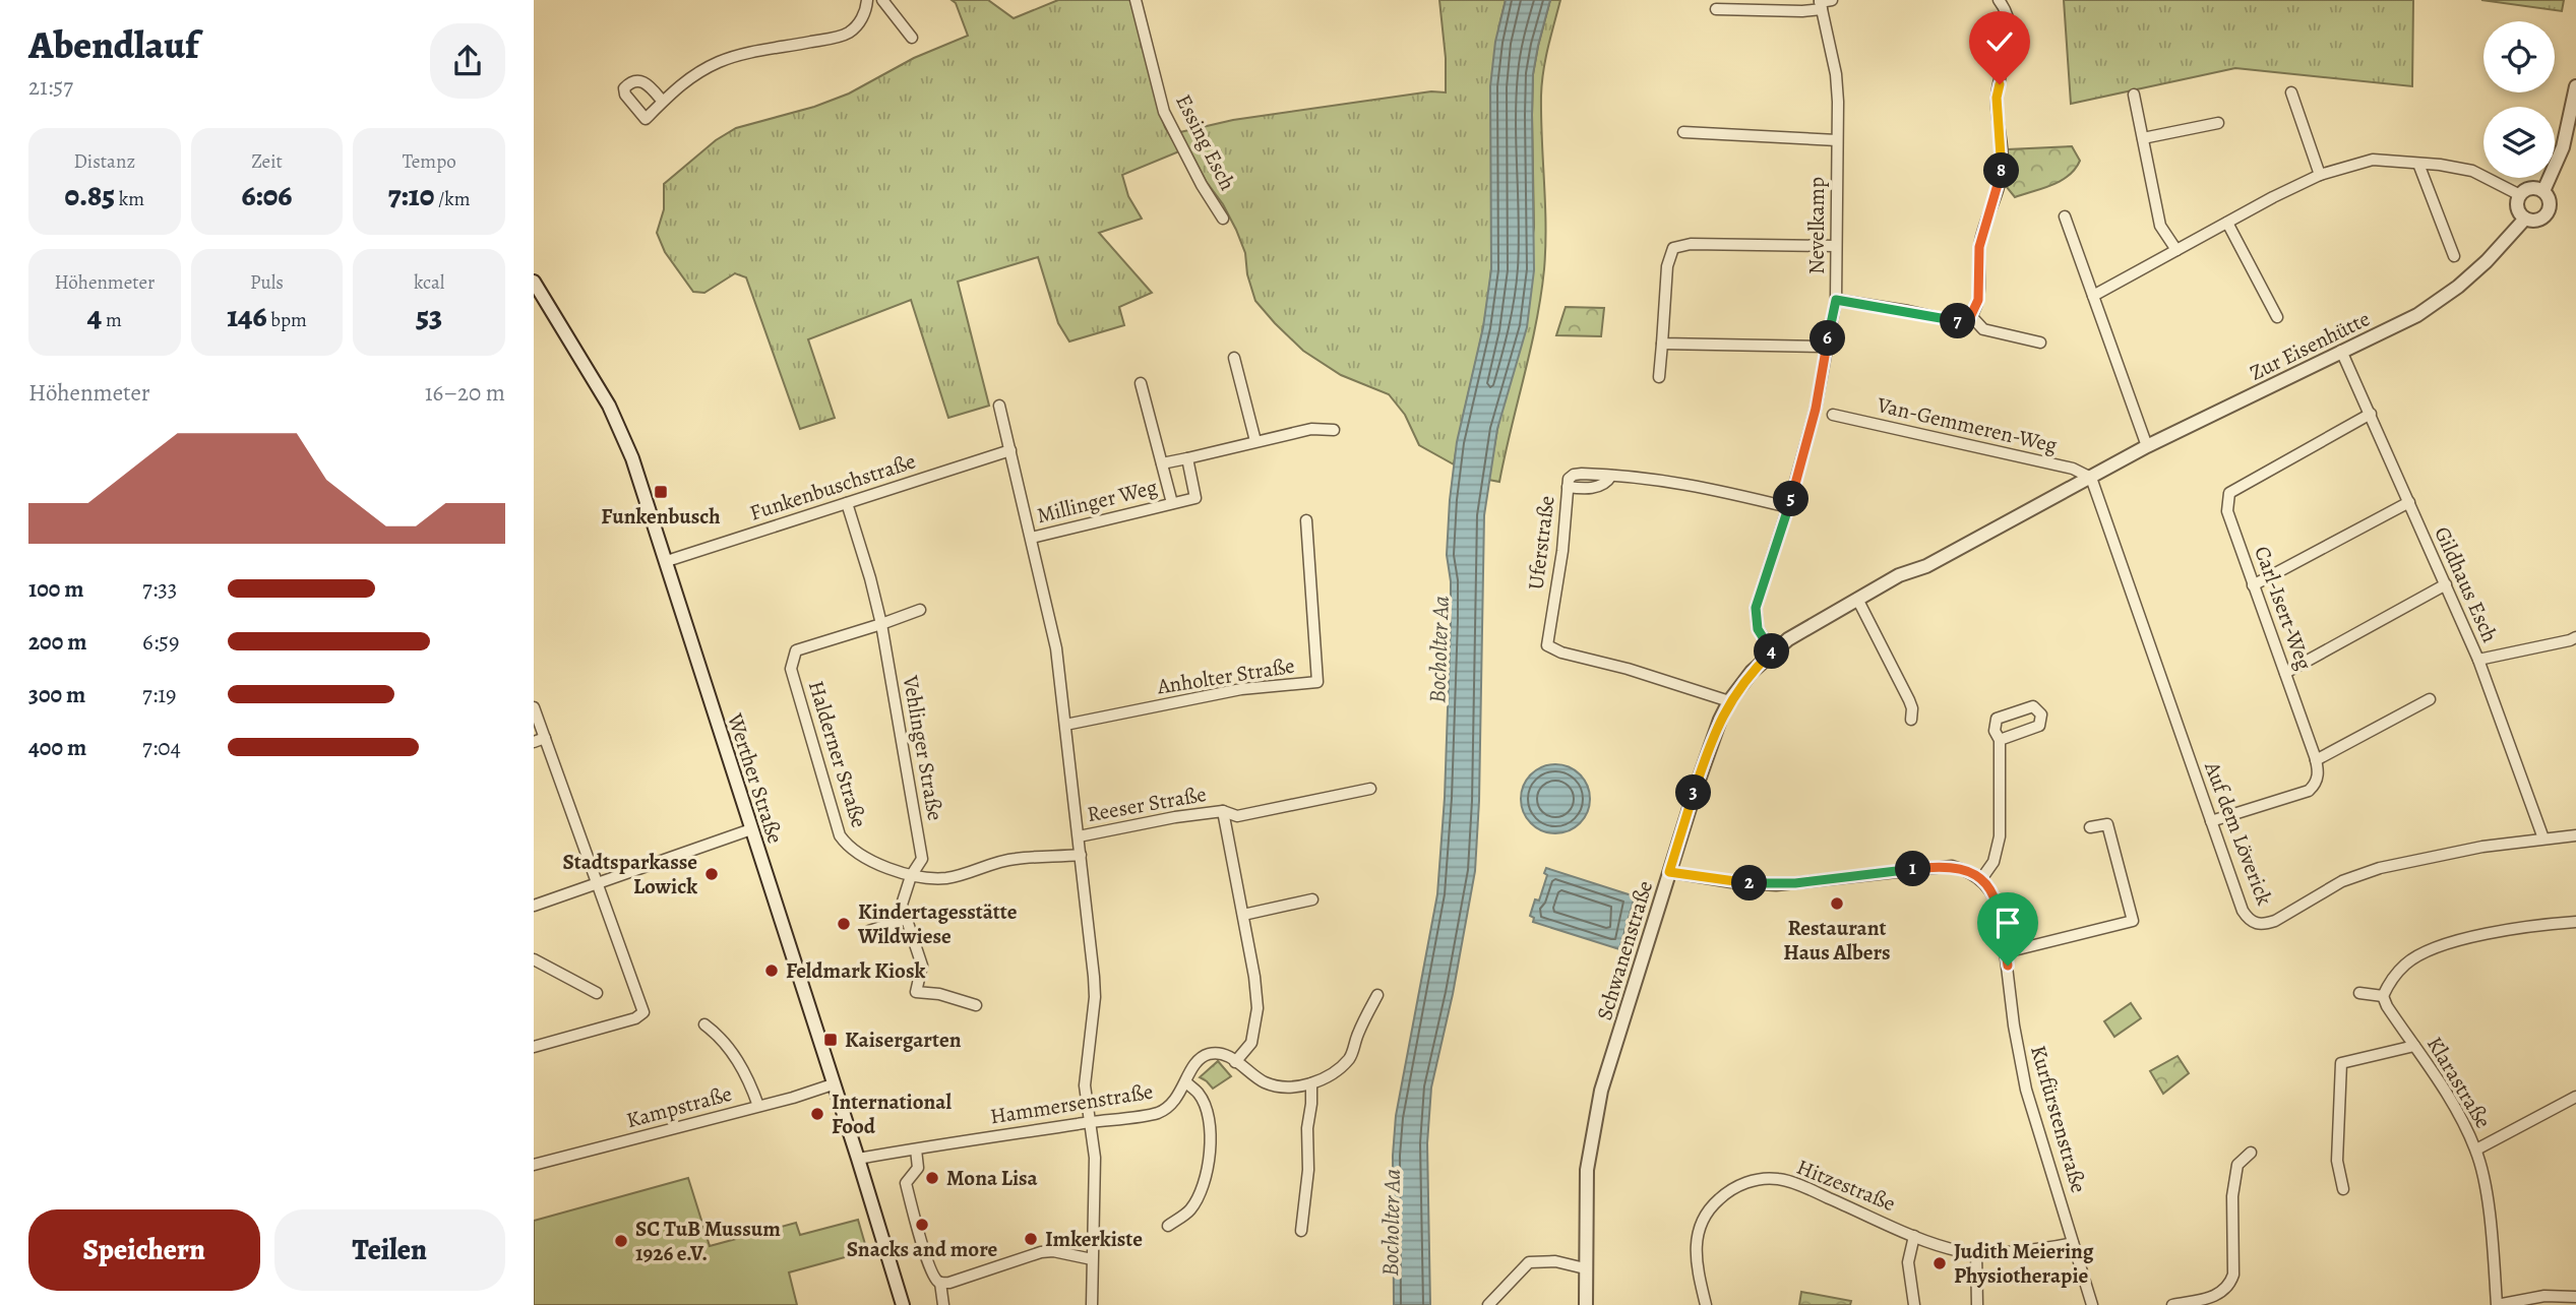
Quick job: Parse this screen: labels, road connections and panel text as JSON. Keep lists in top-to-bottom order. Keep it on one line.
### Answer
{"streets":{"street":["Essing Esch","Nevelkamp","Zur Eisenhütte","Van-Gemmeren-Weg","Funkenbuschstraße","Millinger Weg","Uferstraße","Gildhaus Esch","Carl-Isert-Weg","Anholter Straße","Vehlinger Straße","Halderner Straße","Werther Straße","Reeser Straße","Auf dem Löverick","Schwanenstraße","Klarastraße","Hammersenstraße","Kampstraße","Kurfürstenstraße","Hitzestraße"]},"crossings":[["Nevelkamp","Uferstraße"],["Nevelkamp","Schwanenstraße"],["Zur Eisenhütte","Van-Gemmeren-Weg"],["Zur Eisenhütte","Gildhaus Esch"],["Zur Eisenhütte","Auf dem Löverick"],["Zur Eisenhütte","Schwanenstraße"],["Van-Gemmeren-Weg","Auf dem Löverick"],["Van-Gemmeren-Weg","Schwanenstraße"],["Funkenbuschstraße","Vehlinger Straße"],["Funkenbuschstraße","Werther Straße"],["Uferstraße","Schwanenstraße"],["Gildhaus Esch","Carl-Isert-Weg"],["Gildhaus Esch","Auf dem Löverick"],["Vehlinger Straße","Halderner Straße"],["Werther Straße","Hammersenstraße"],["Werther Straße","Kampstraße"],["Reeser Straße","Hammersenstraße"],["Auf dem Löverick","Schwanenstraße"],["Kurfürstenstraße","Hitzestraße"]],"water":["Bocholter Aa"],"places":{"transit":["Funkenbusch","Kaisergarten"],"other":["Stadtsparkasse Lowick","Restaurant Haus Albers","Kindertagesstätte Wildwiese","Feldmark Kiosk","International Food","Mona Lisa","Snacks and more","Imkerkiste","SC TuB Mussum 1926 e.V.","Judith Meiering Physiotherapie"]},"page":{"heading":["Abendlauf","21:57"],"stats":[["Distanz","0.85 km"],["Zeit","6:06"],["Tempo","7:10 /km"],["Höhenmeter","4 m"],["Puls","146 bpm"],["kcal","53"]],"pins":["8","7","6","5","4","3","1","2"],"chart":["Höhenmeter","16–20 m"],"list":[{"name":"100 m","note":"7:33"},{"name":"200 m","note":"6:59"},{"name":"300 m","note":"7:19"},{"name":"400 m","note":"7:04"}],"buttons":["Speichern","Teilen"]}}
